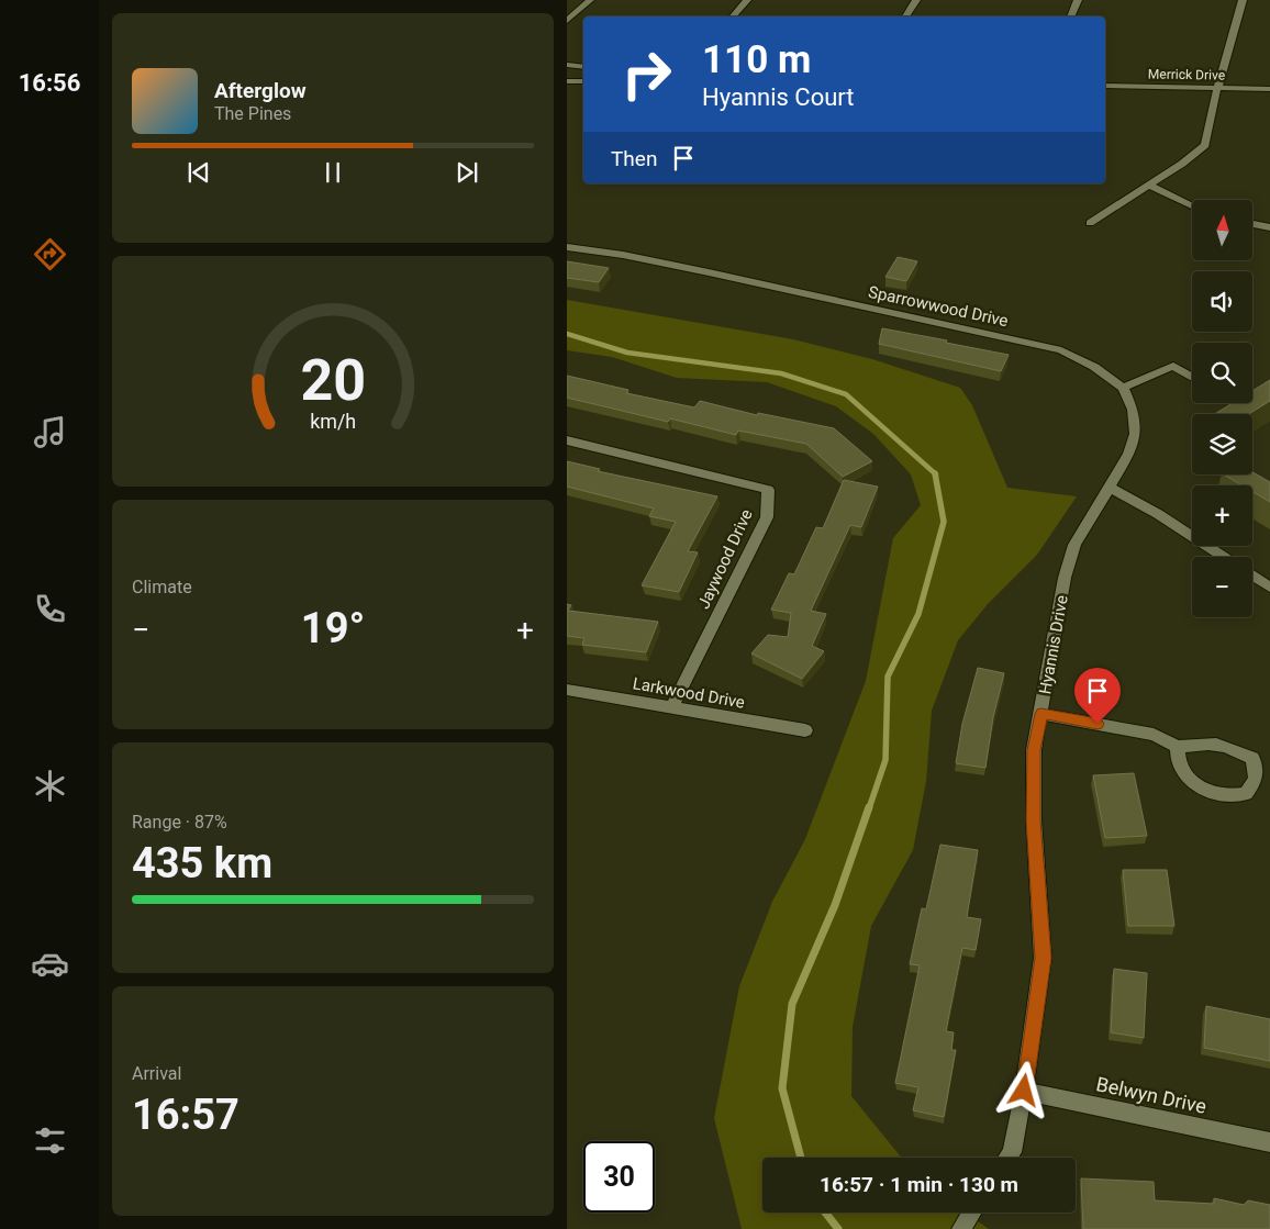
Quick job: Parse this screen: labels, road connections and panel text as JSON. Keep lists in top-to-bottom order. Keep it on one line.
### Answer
{"streets":{"street":["Merrick Drive","Sparrowwood Drive","Jaywood Drive","Hyannis Drive","Larkwood Drive","Belwyn Drive"]},"crossings":[["Jaywood Drive","Larkwood Drive"],["Hyannis Drive","Belwyn Drive"]],"north":"top","page":{"tabs":"16:56","turn":["110 m","Hyannis Court"],"song":["Afterglow","The Pines"],"then":"Then","map_buttons":["+","−"],"tile":["Climate",["Range · 87%","435 km"],["Arrival","16:57"]],"heat":["−","19°","+"],"limit":"30","trip":"16:57 · 1 min · 130 m","gauge":["20","km/h"]}}
